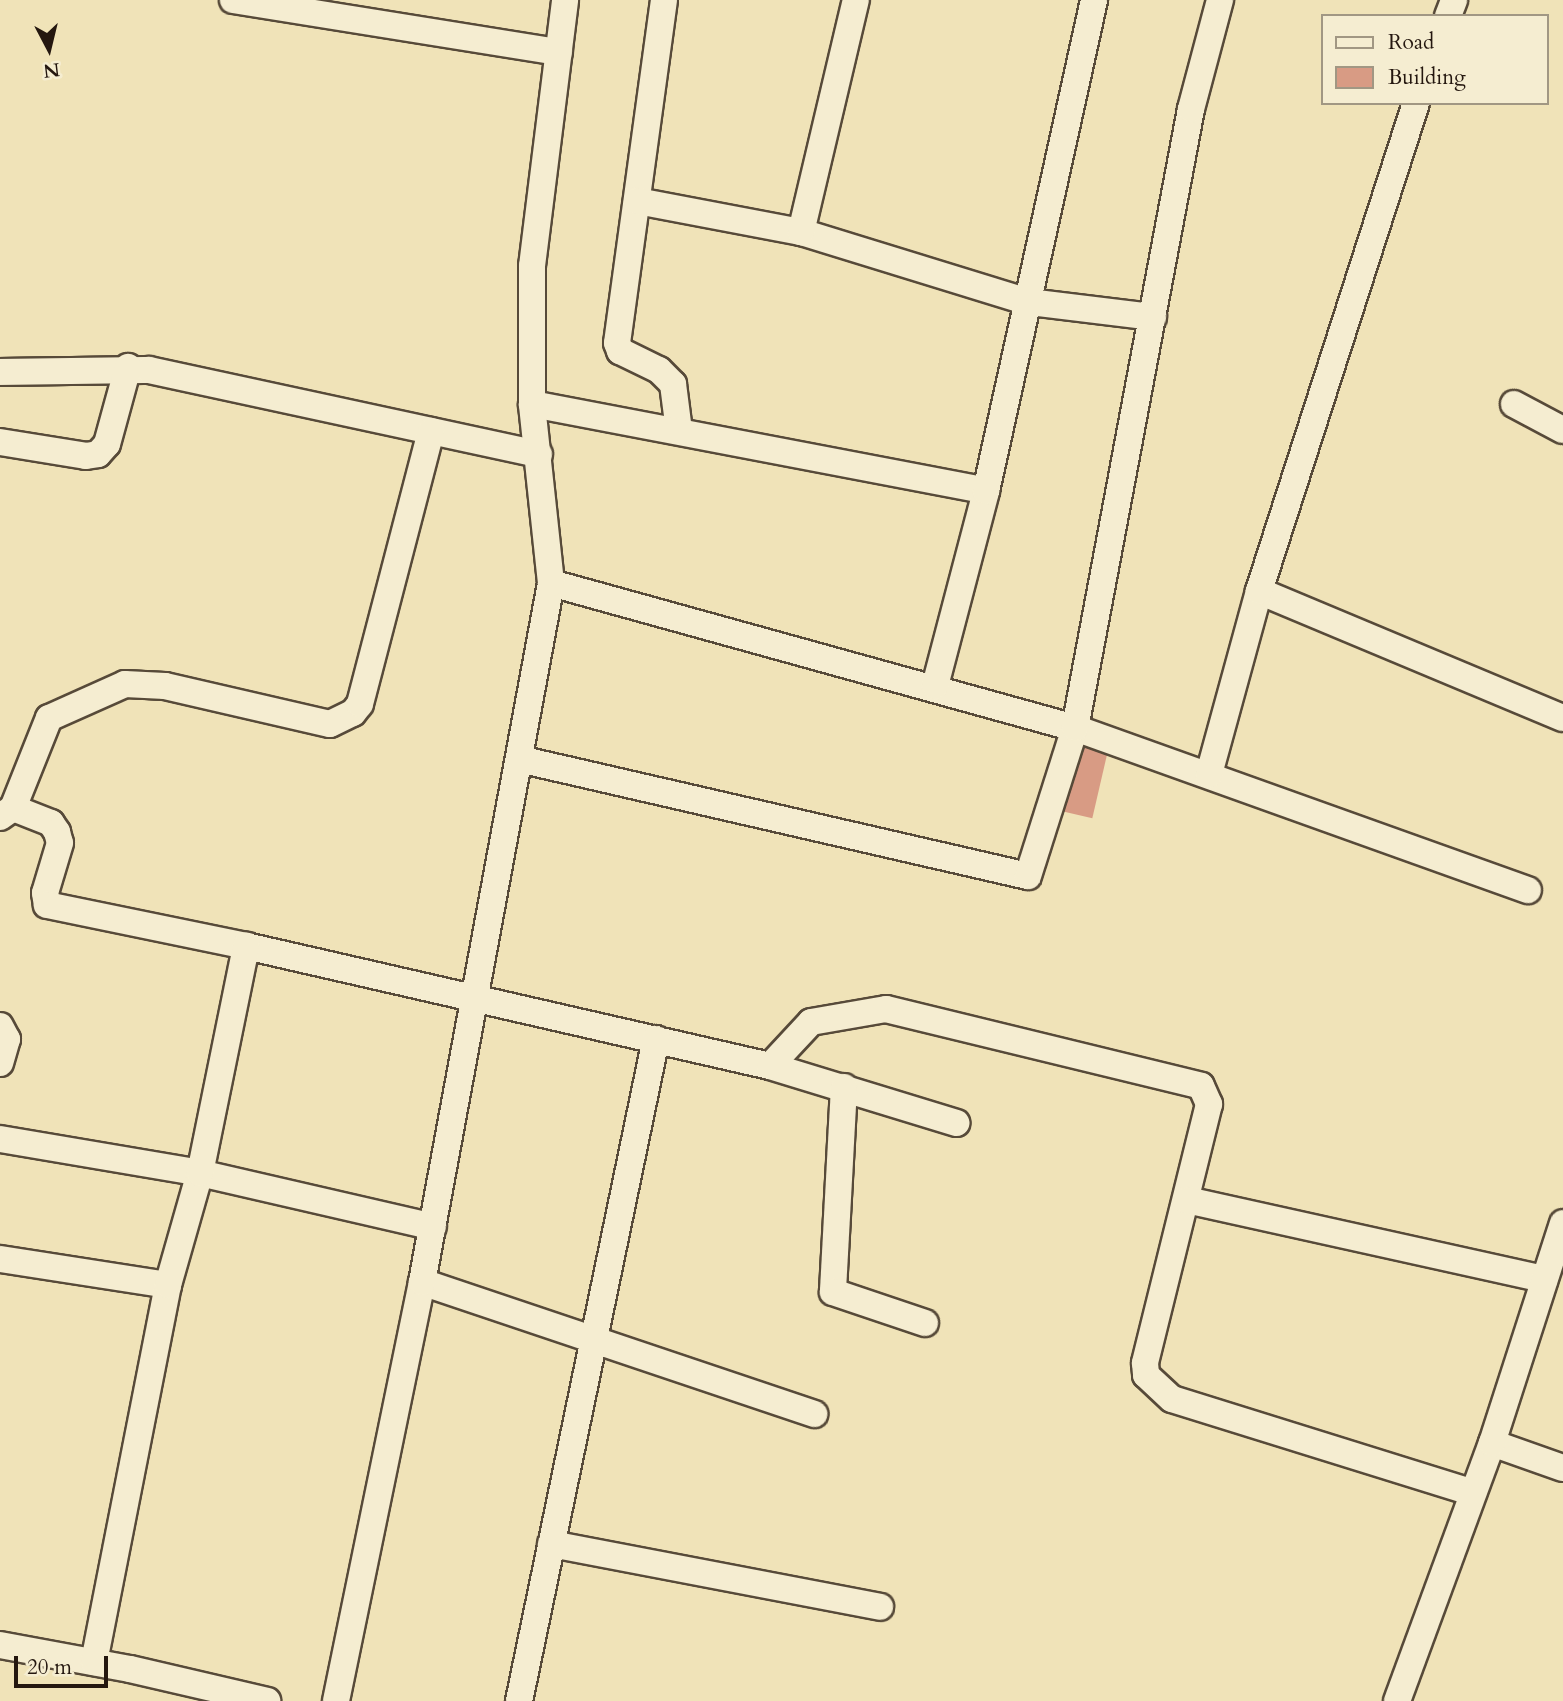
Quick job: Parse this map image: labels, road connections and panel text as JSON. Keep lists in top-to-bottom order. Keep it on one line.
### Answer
{"legend":["Road","Building"],"scale_bar":"20 m","north":"bottom"}
